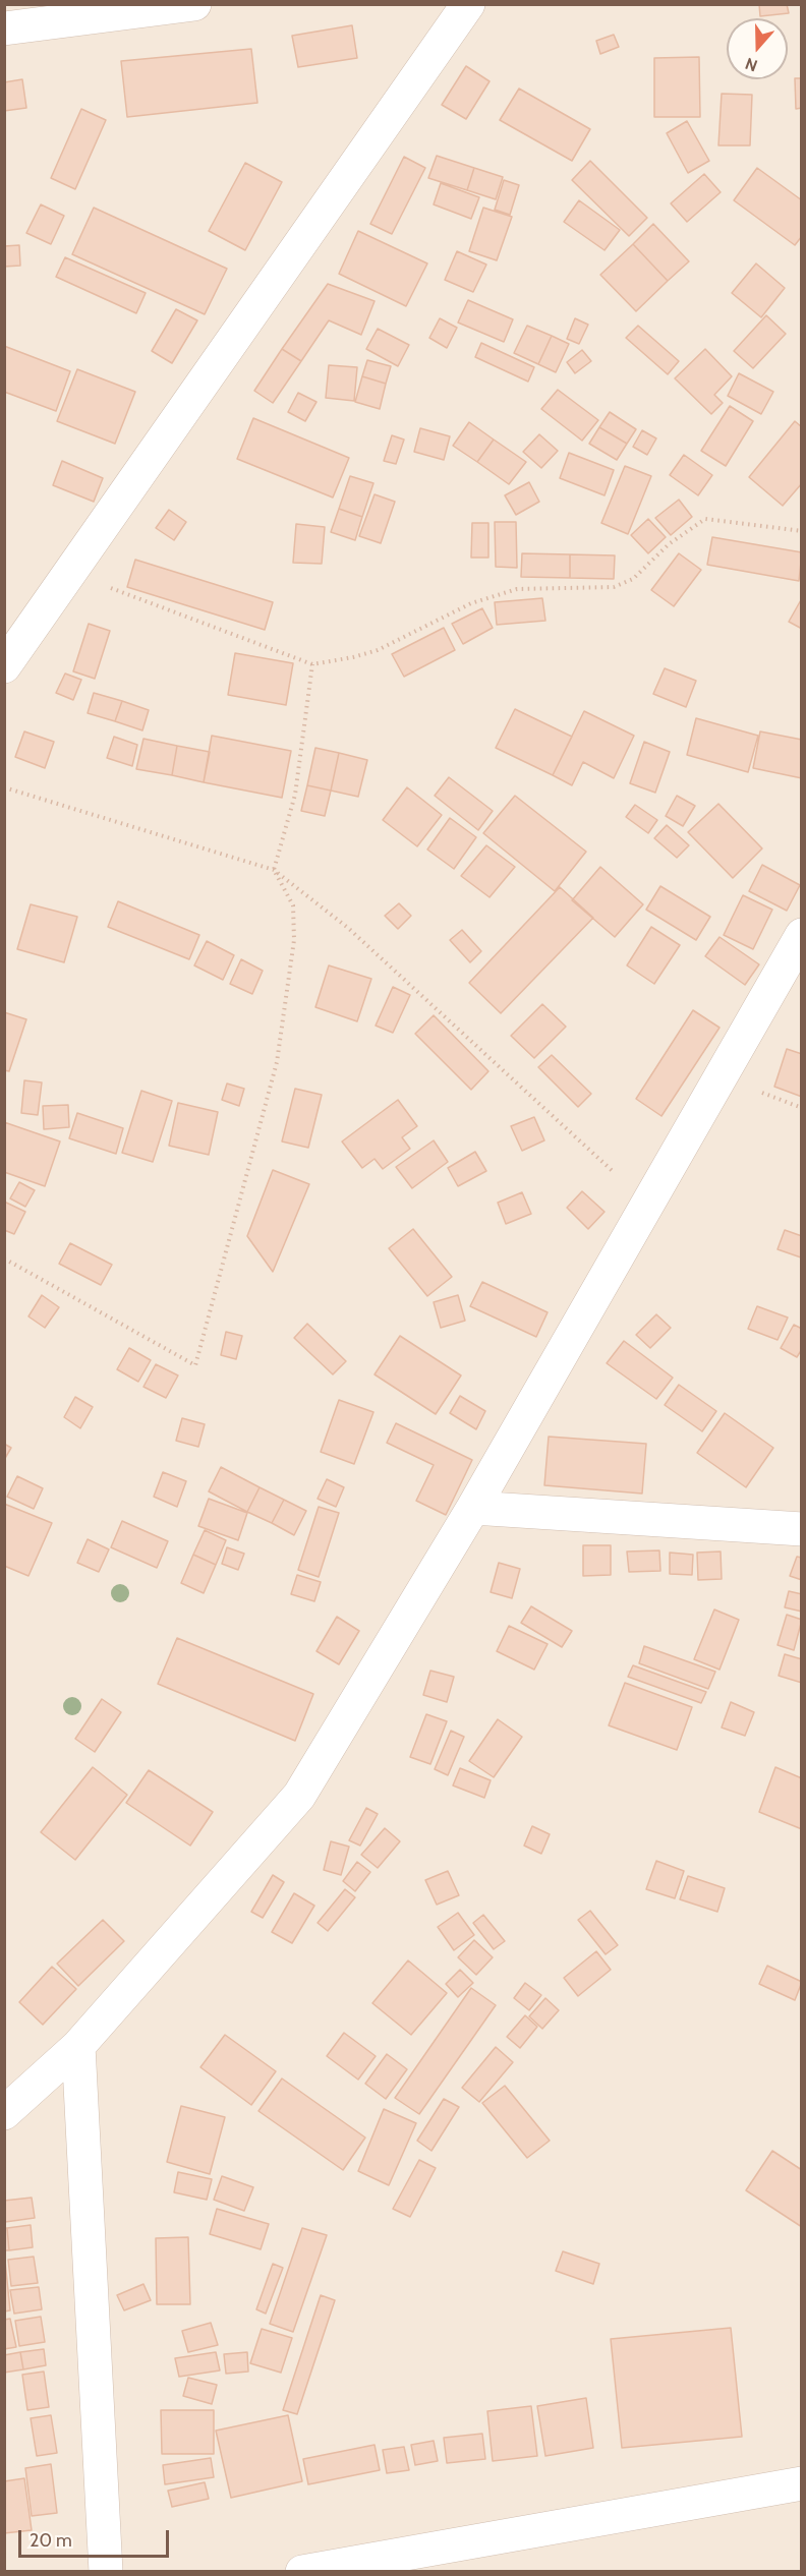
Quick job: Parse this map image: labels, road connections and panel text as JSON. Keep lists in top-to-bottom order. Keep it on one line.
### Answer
{"scale_bar":"20 m","north":"bottom"}
